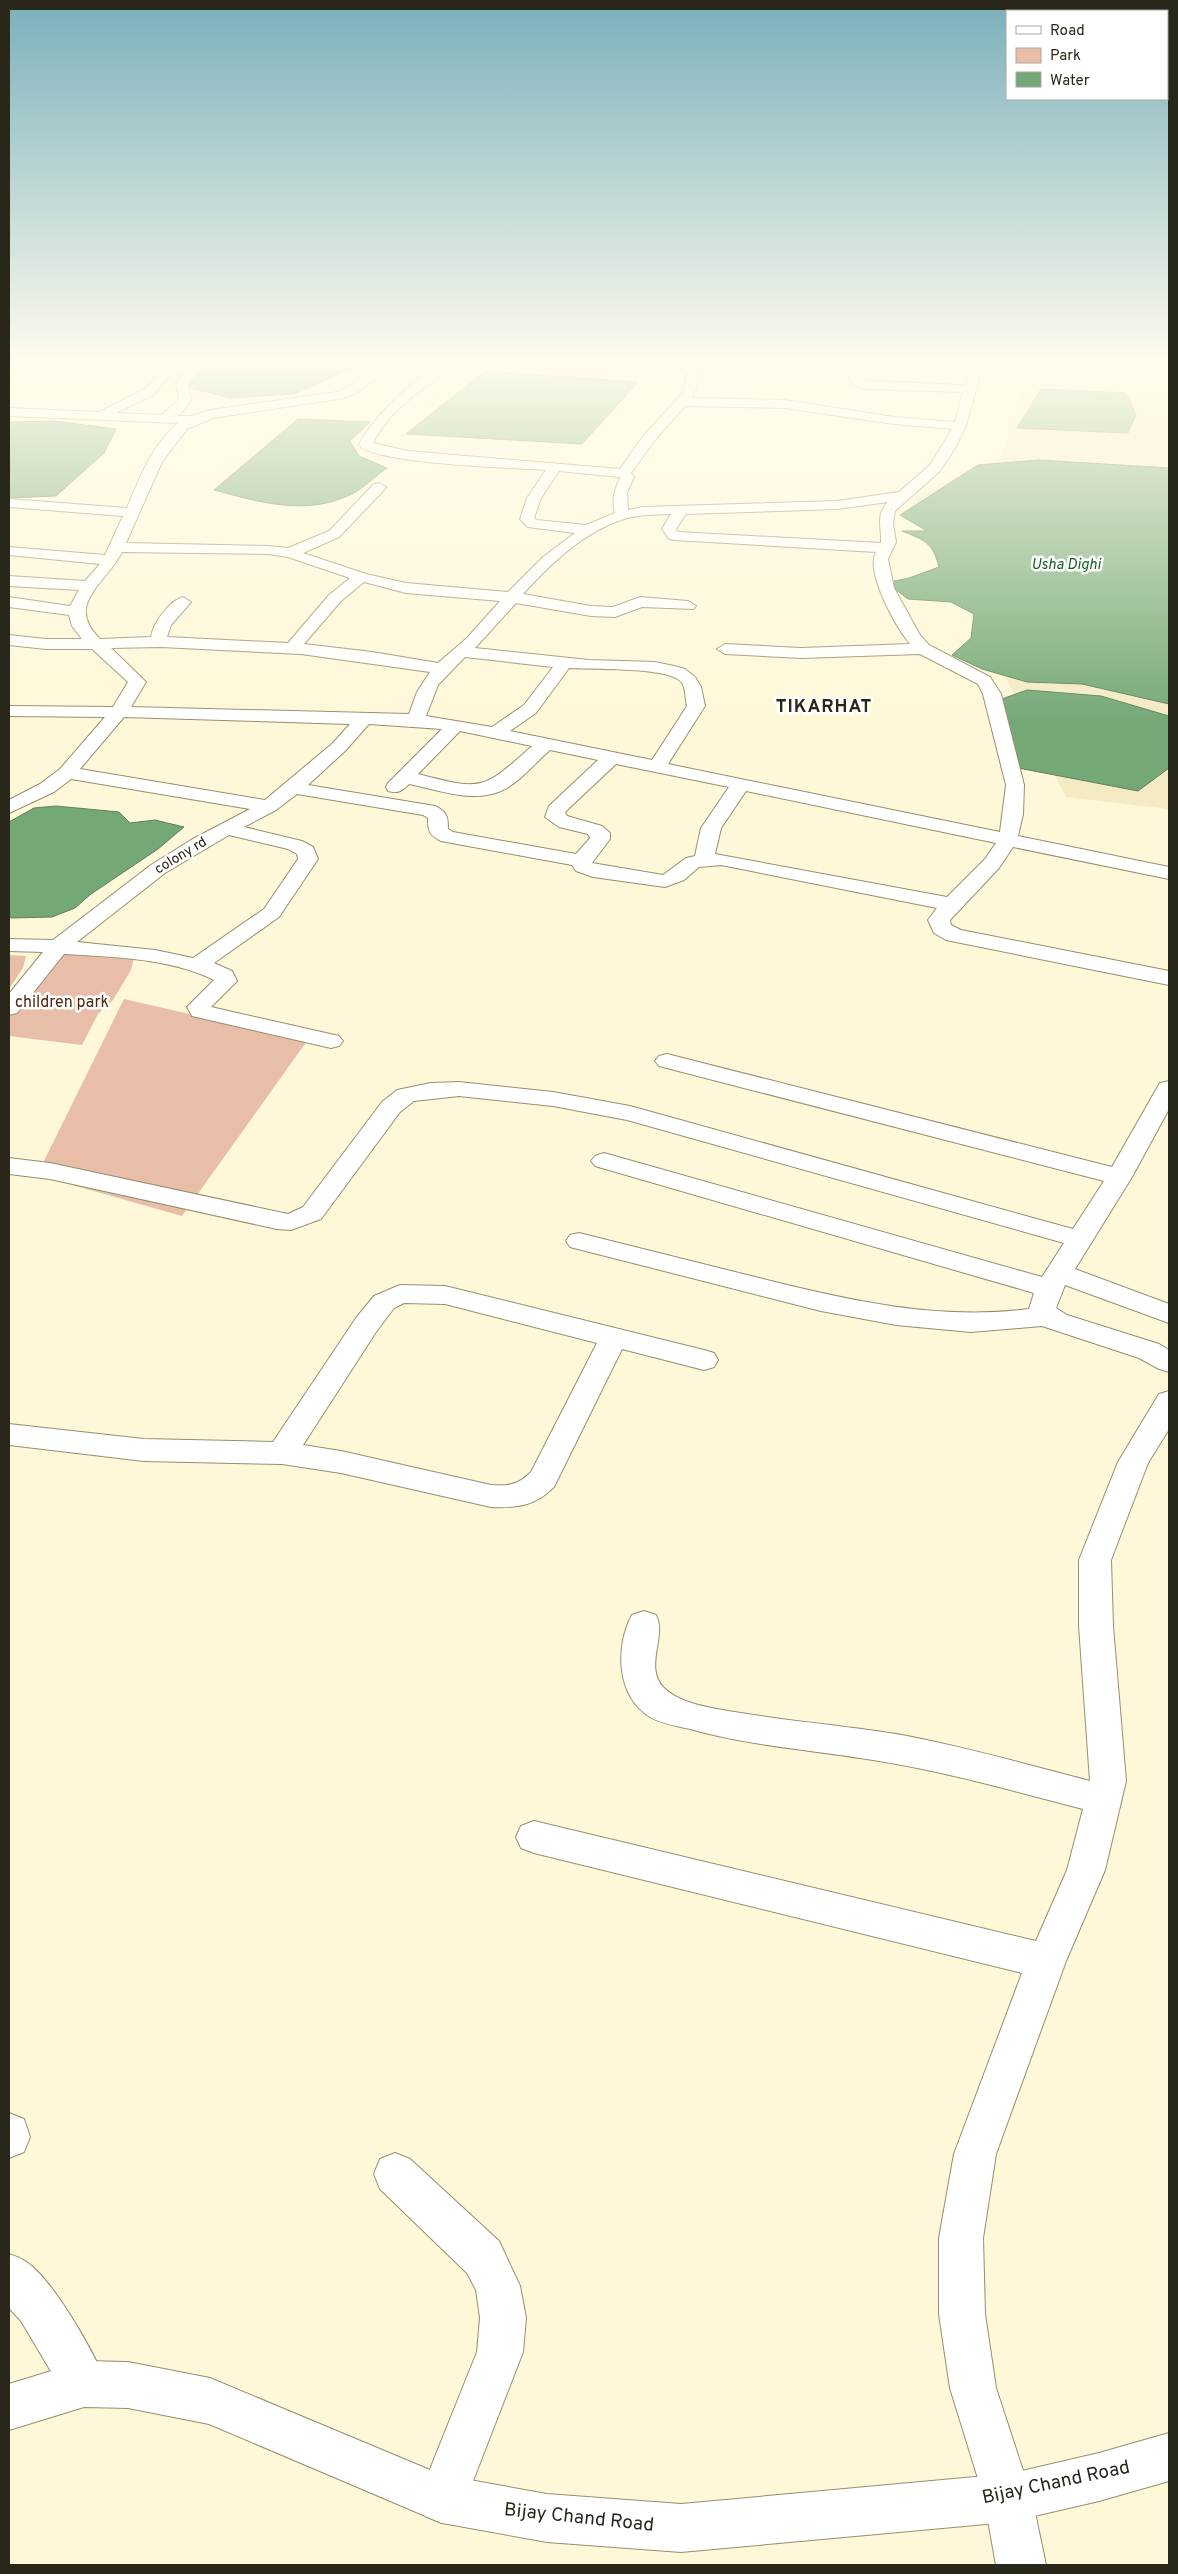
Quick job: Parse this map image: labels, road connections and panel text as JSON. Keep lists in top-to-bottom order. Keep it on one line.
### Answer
{"streets":{"street":["colony rd","Bijay Chand Road"]},"districts":["TIKARHAT"],"water":["Usha Dighi"],"parks":["children park"],"legend":["Road","Park","Water"]}
